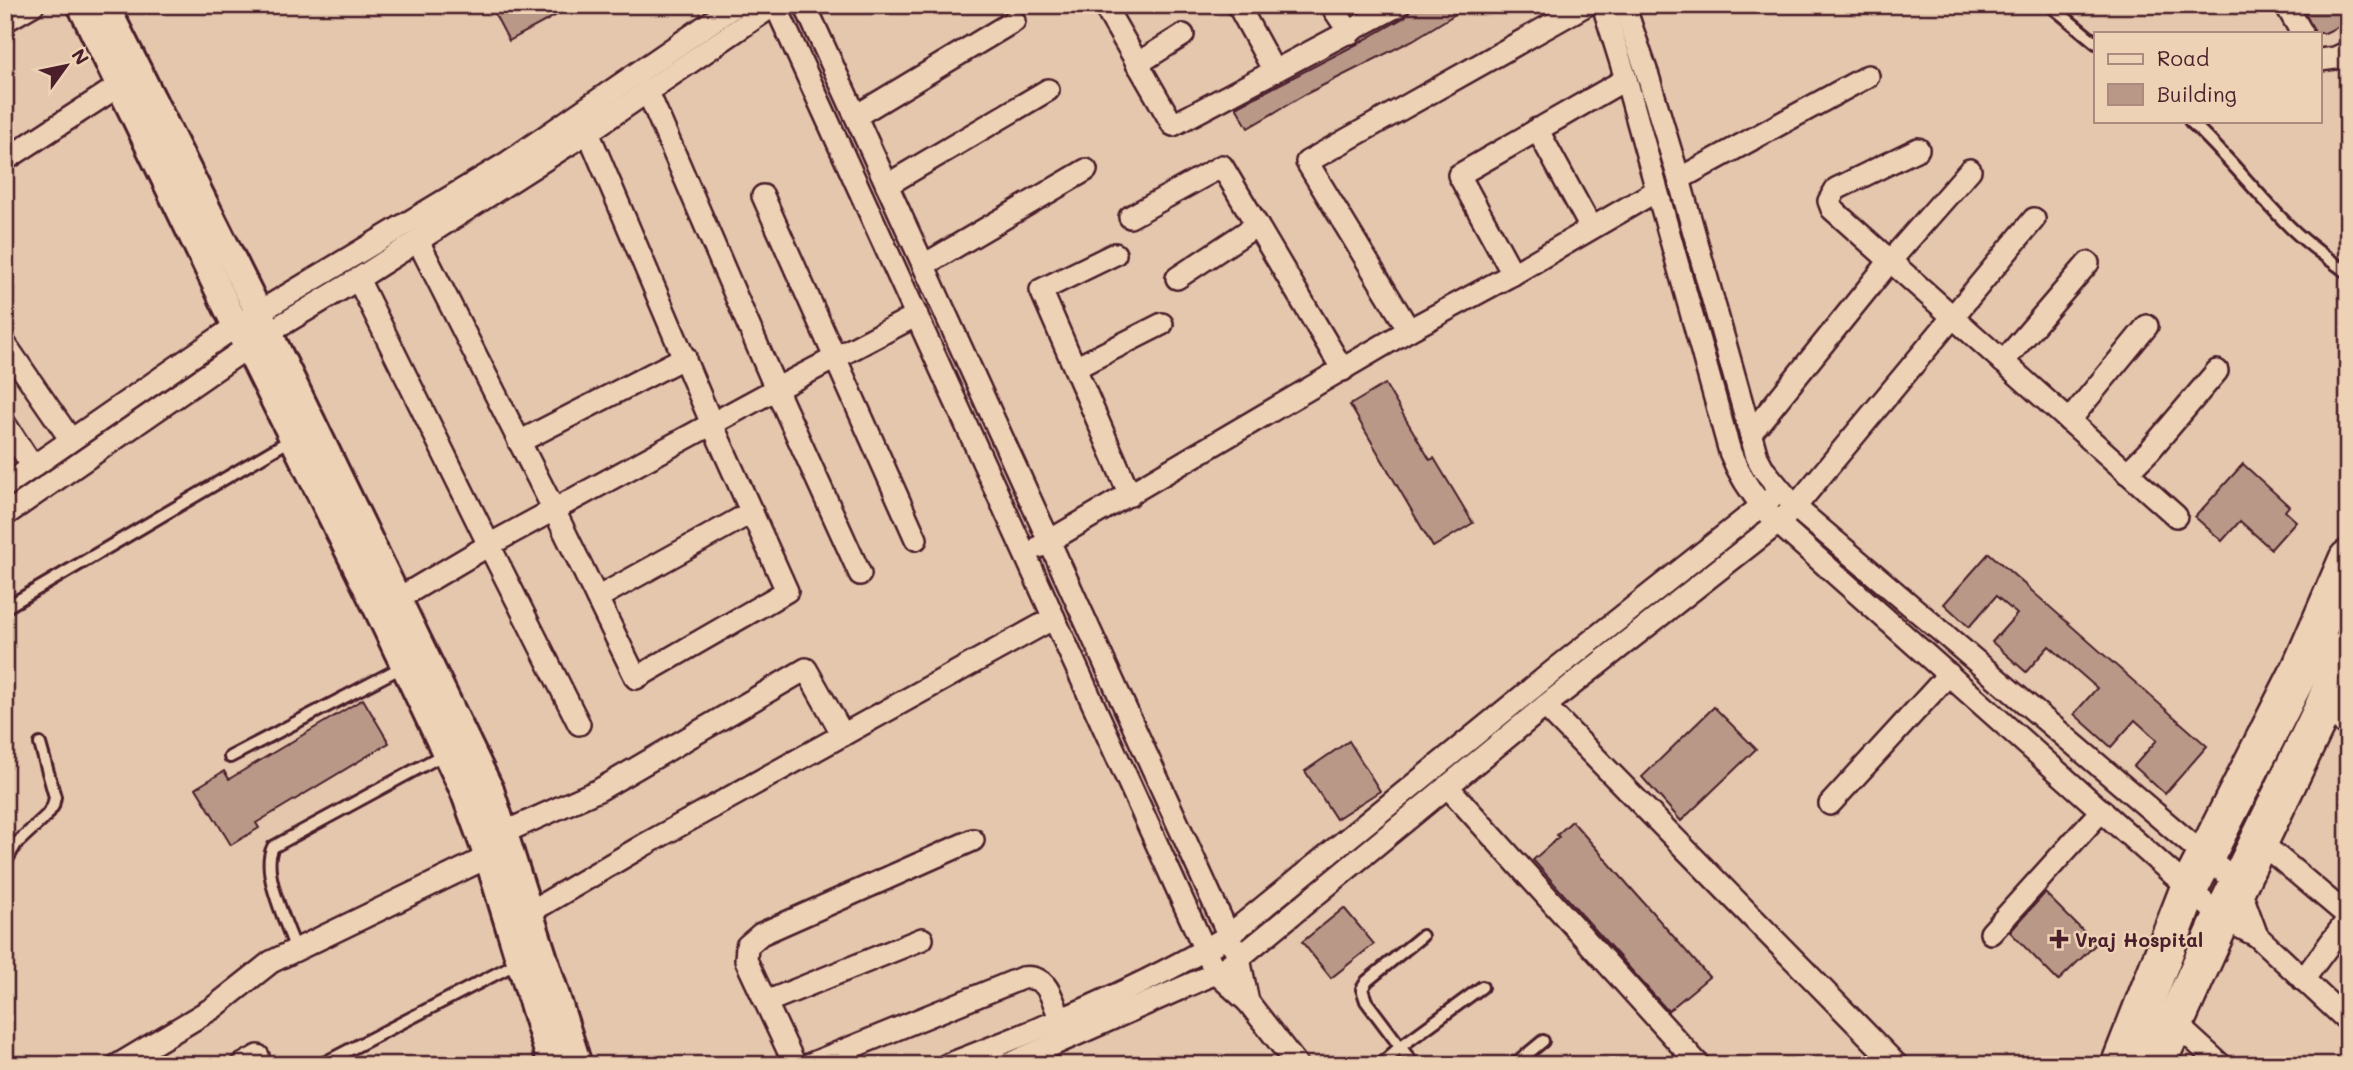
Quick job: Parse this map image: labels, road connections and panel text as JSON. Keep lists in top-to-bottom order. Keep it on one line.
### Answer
{"places":{"health":["Vraj Hospital"]},"legend":["Road","Building"],"north":"top right"}
